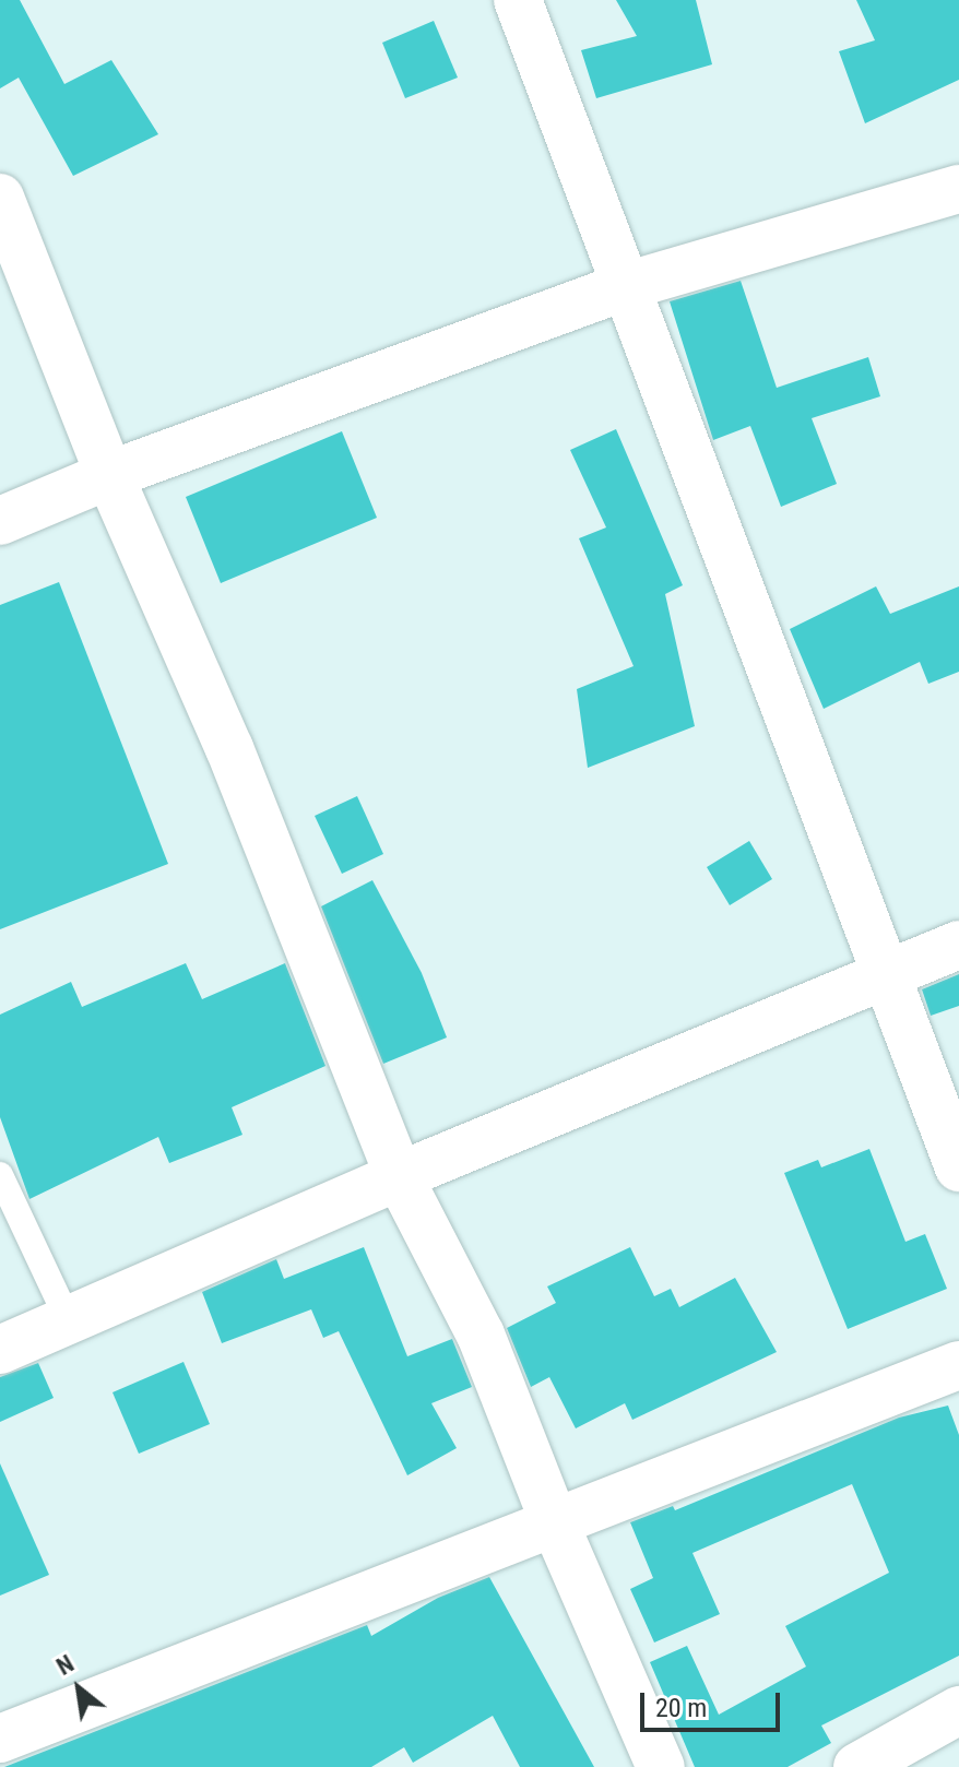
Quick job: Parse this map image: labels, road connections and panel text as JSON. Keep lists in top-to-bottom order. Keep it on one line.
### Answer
{"scale_bar":"20 m","north":"top left"}
